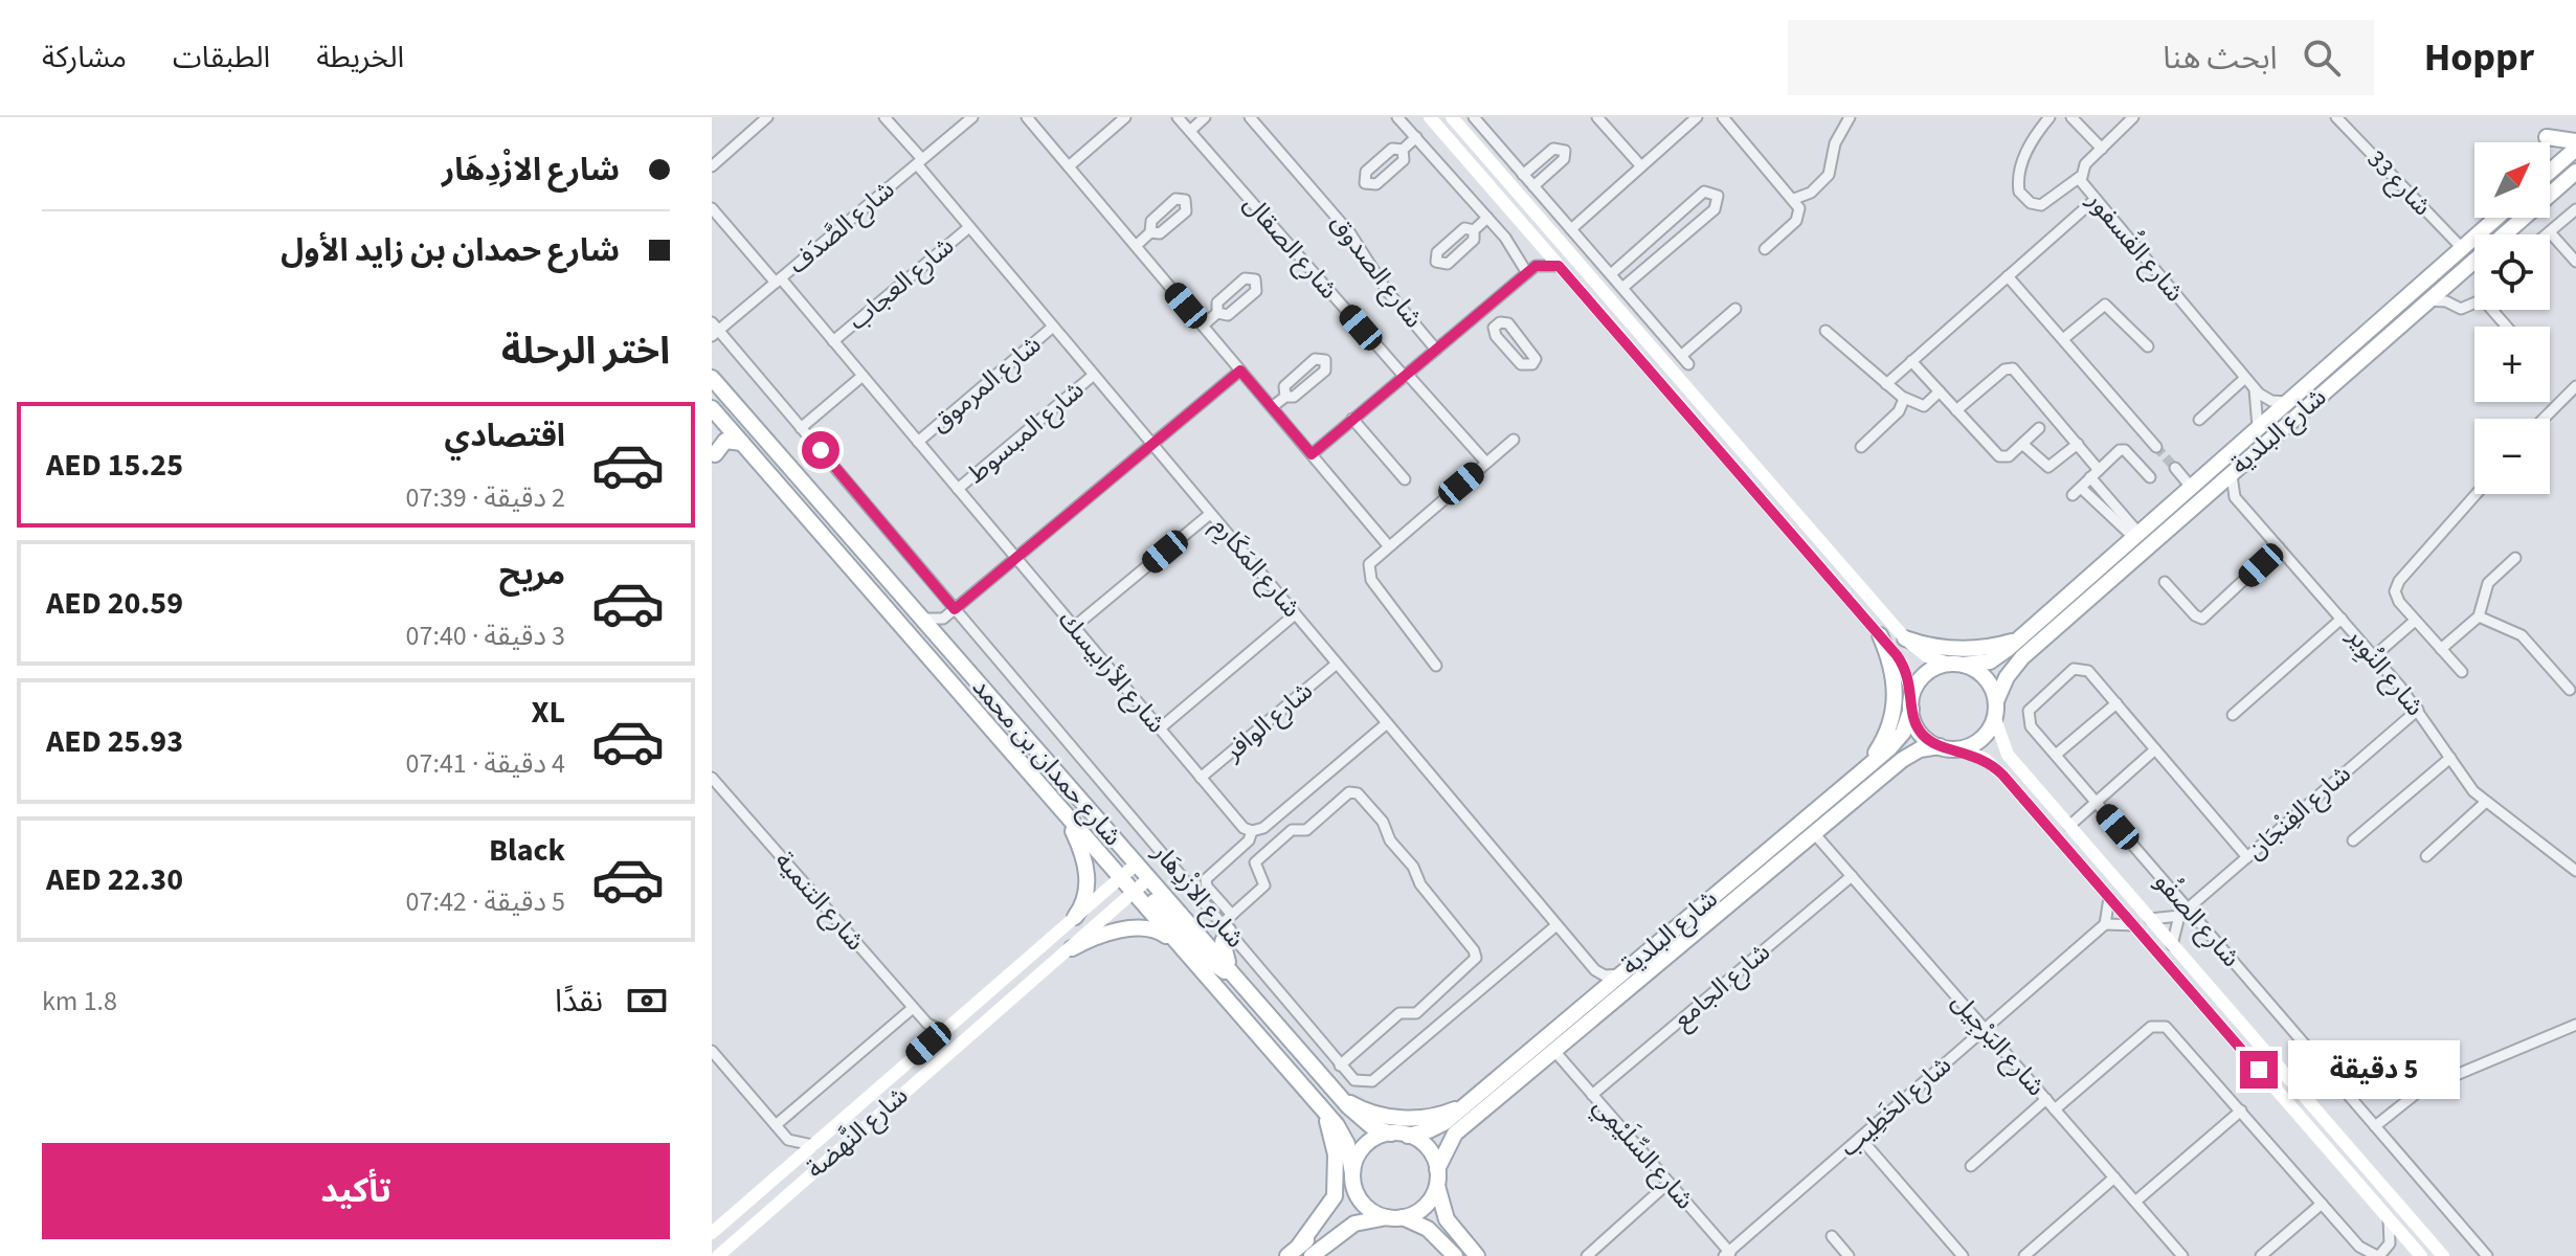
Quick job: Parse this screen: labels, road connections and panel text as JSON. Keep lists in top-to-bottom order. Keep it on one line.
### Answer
{"streets":{"main road":["شارع البلدية","شارع حمدان بن محمد","شارع النَّهضة"],"street":["شارع 33","شارع الصَّدَف","شارع الصقال","شارع الفُسفور","شارع الصدوق","شارع العجاب","شارع المرموق","شارع المبسوط","شارع المَكَارِم","شارع الأرابيسك","شارع النُوِير","شارع الوافر","شارع الفِنْجَان","شارع الازْدِهَار","شارع التنمية","شارع الصفُو","شارع الجامع","شارع البَرْجِيل","شارع الخَطِيب","شارع السِّلَيْمِي"]},"crossings":[["شارع 33","شارع البلدية"],["شارع الصَّدَف","شارع المَكَارِم"],["شارع الصَّدَف","شارع الأرابيسك"],["شارع الصَّدَف","شارع الازْدِهَار"],["شارع الفُسفور","شارع البلدية"],["شارع العجاب","شارع المَكَارِم"],["شارع العجاب","شارع الأرابيسك"],["شارع المرموق","شارع المَكَارِم"],["شارع المرموق","شارع الأرابيسك"],["شارع البلدية","شارع حمدان بن محمد"],["شارع البلدية","شارع البَرْجِيل"],["شارع البلدية","شارع السِّلَيْمِي"],["شارع المبسوط","شارع المَكَارِم"],["شارع المبسوط","شارع الأرابيسك"],["شارع المَكَارِم","شارع الوافر"],["شارع المَكَارِم","شارع الازْدِهَار"],["شارع الأرابيسك","شارع الوافر"],["شارع النُوِير","شارع الفِنْجَان"],["شارع حمدان بن محمد","شارع النَّهضة"],["شارع الفِنْجَان","شارع الصفُو"],["شارع التنمية","شارع النَّهضة"],["شارع الجامع","شارع البَرْجِيل"],["شارع الجامع","شارع السِّلَيْمِي"],["شارع البَرْجِيل","شارع الخَطِيب"],["شارع الخَطِيب","شارع السِّلَيْمِي"]],"north":"top right","page":{"header":"Hoppr","search":"ابحث هنا","nav":["الخريطة","الطبقات","مشاركة"],"banner":["شارع الازْدِهَار","شارع حمدان بن زايد الأول"],"map_buttons":["+","−"],"heading":"اختر الرحلة","list":[{"name":"اقتصادي","note":"2 دقيقة · 07:39","value":"AED 15.25"},{"name":"مريح","note":"3 دقيقة · 07:40","value":"AED 20.59"},{"name":"XL","note":"4 دقيقة · 07:41","value":"AED 25.93"},{"name":"Black","note":"5 دقيقة · 07:42","value":"AED 22.30"}],"pay":["نقدًا","1.8 km"],"bubble":"5 دقيقة","buttons":"تأكيد"}}
